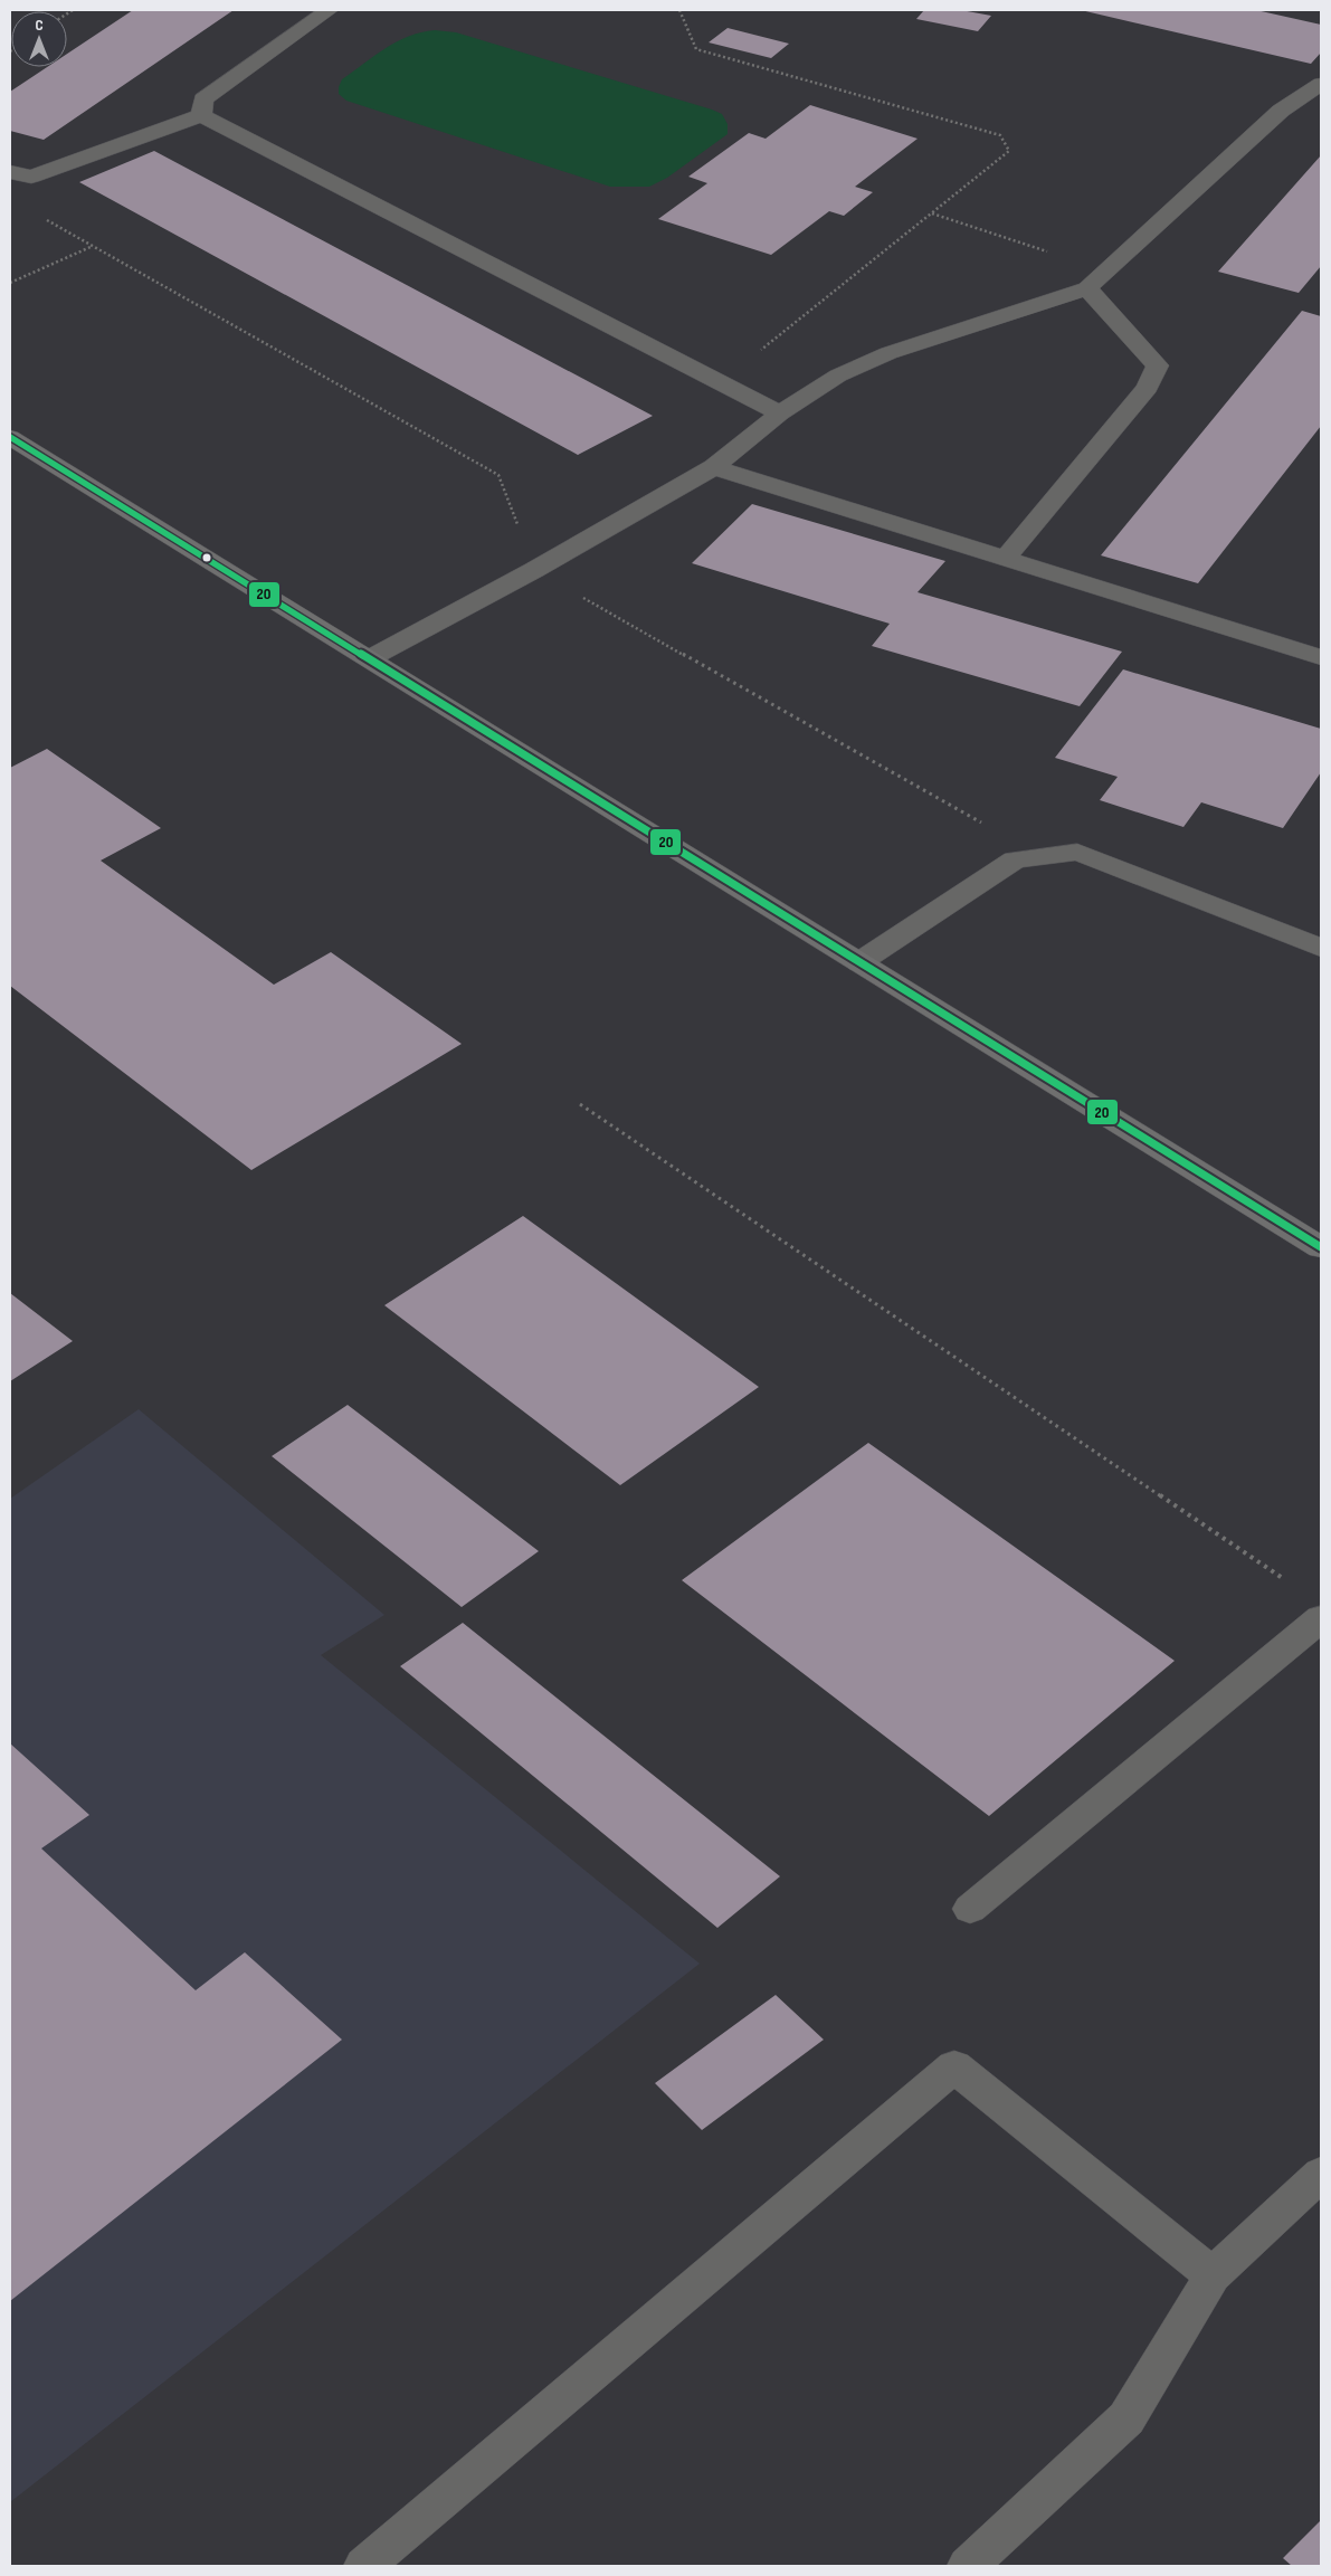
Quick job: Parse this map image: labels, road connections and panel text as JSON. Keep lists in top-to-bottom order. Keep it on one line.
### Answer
{"lines":["transit line 20"],"north":"top"}
